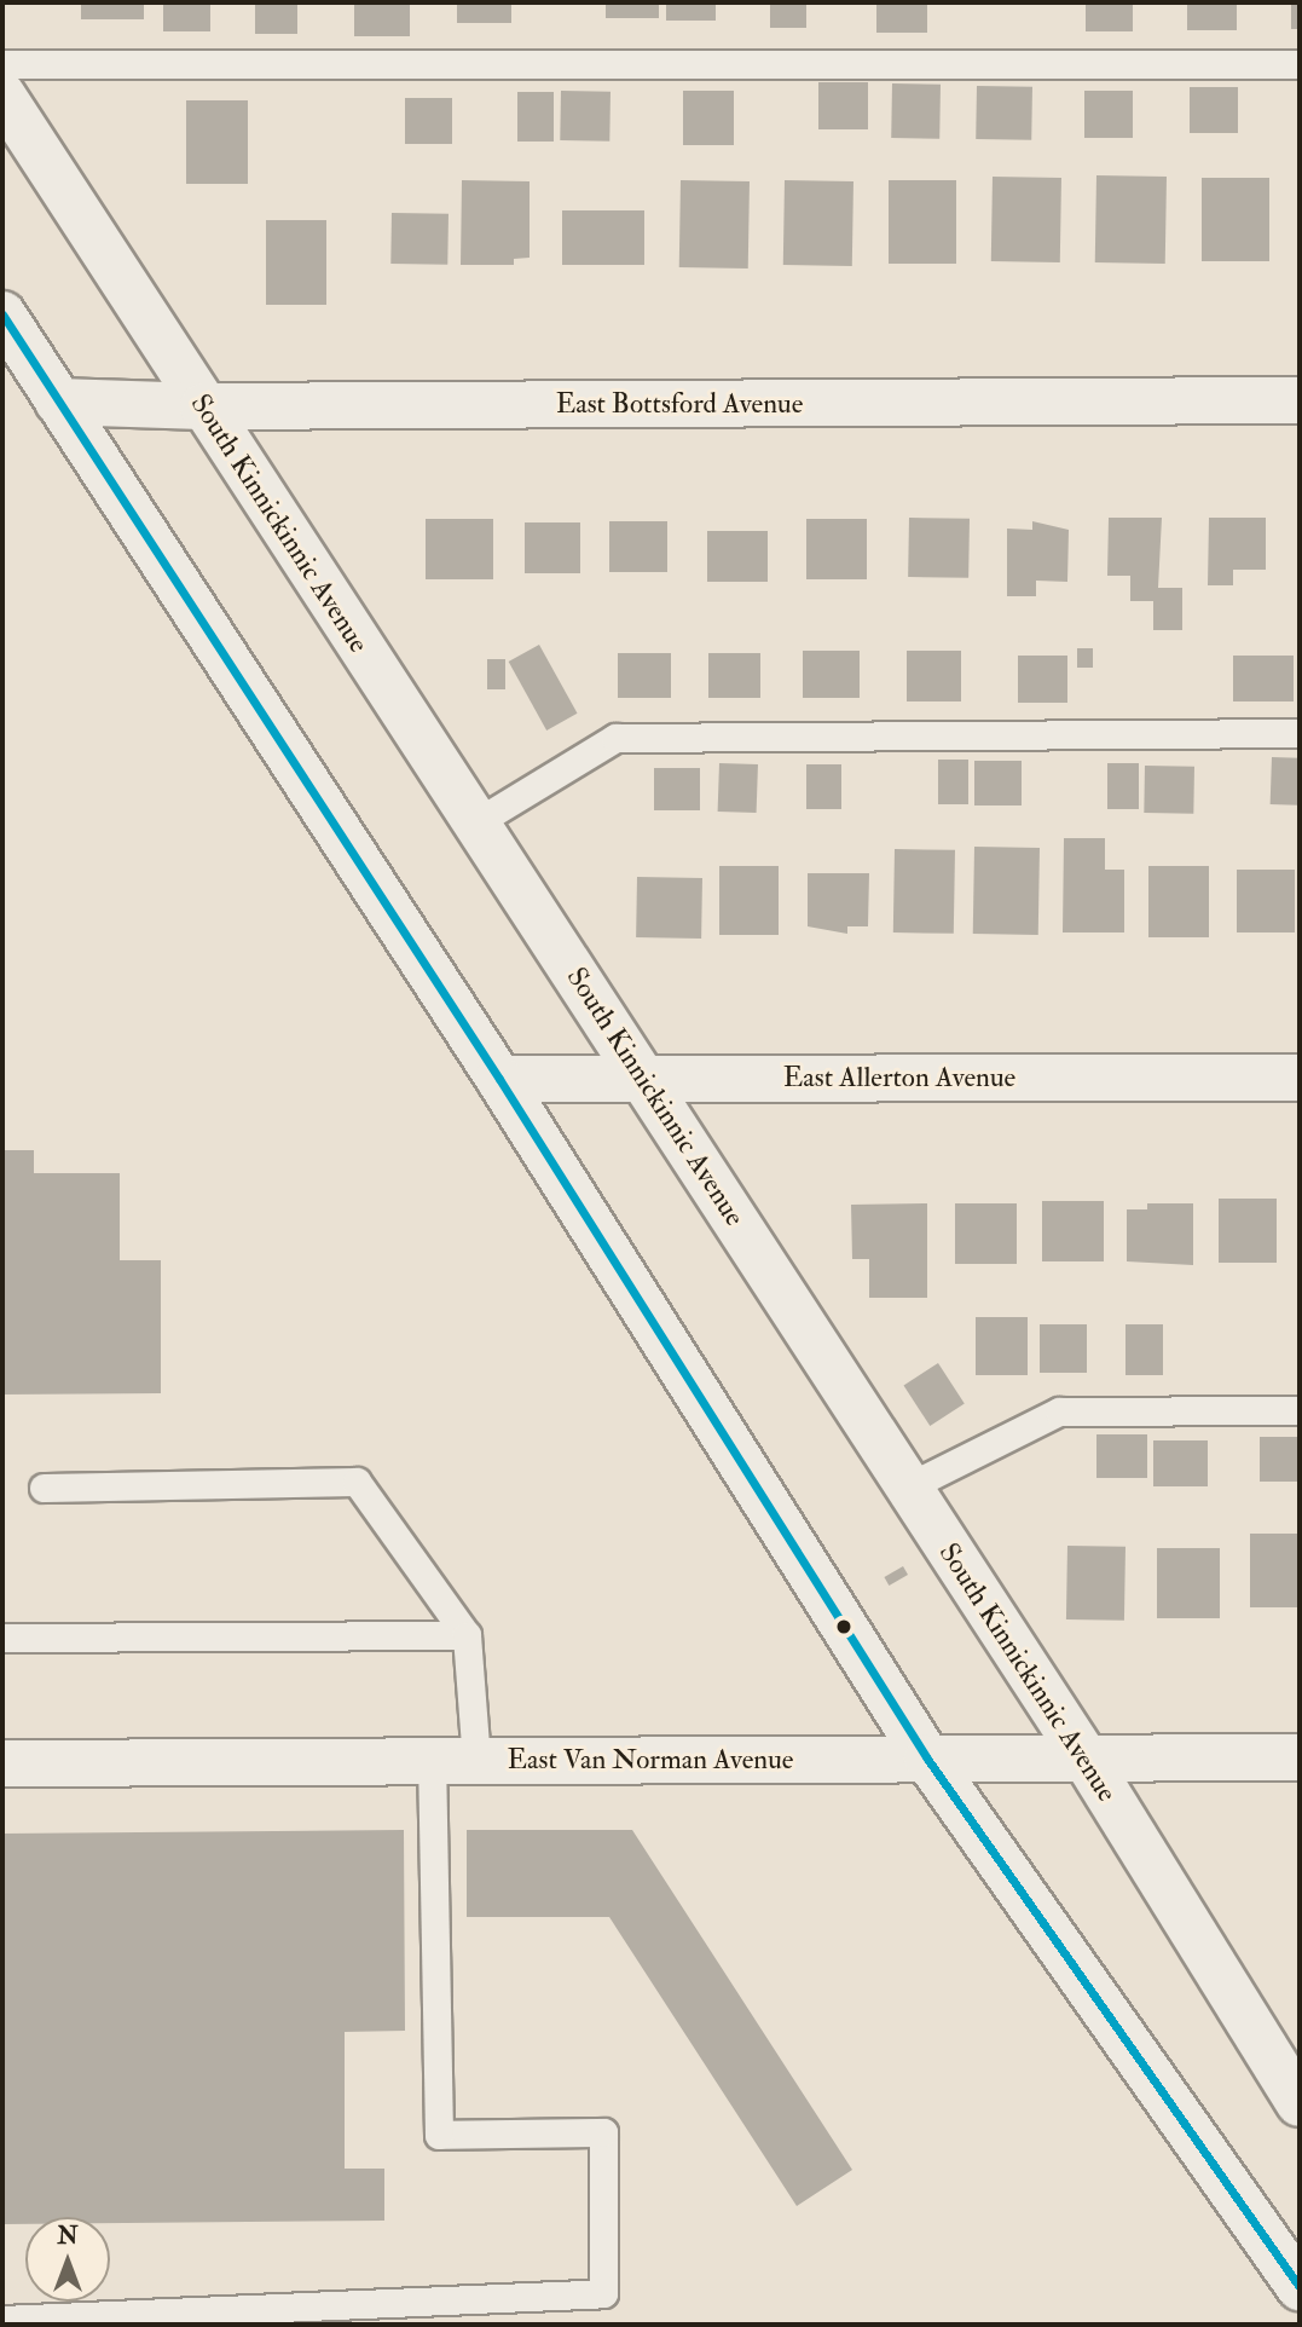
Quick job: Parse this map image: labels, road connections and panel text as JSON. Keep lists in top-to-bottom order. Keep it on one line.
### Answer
{"streets":{"street":["East Bottsford Avenue","South Kinnickinnic Avenue","East Allerton Avenue","East Van Norman Avenue"]},"crossings":[["East Bottsford Avenue","South Kinnickinnic Avenue"],["South Kinnickinnic Avenue","East Allerton Avenue"],["South Kinnickinnic Avenue","East Van Norman Avenue"]],"north":"top"}
